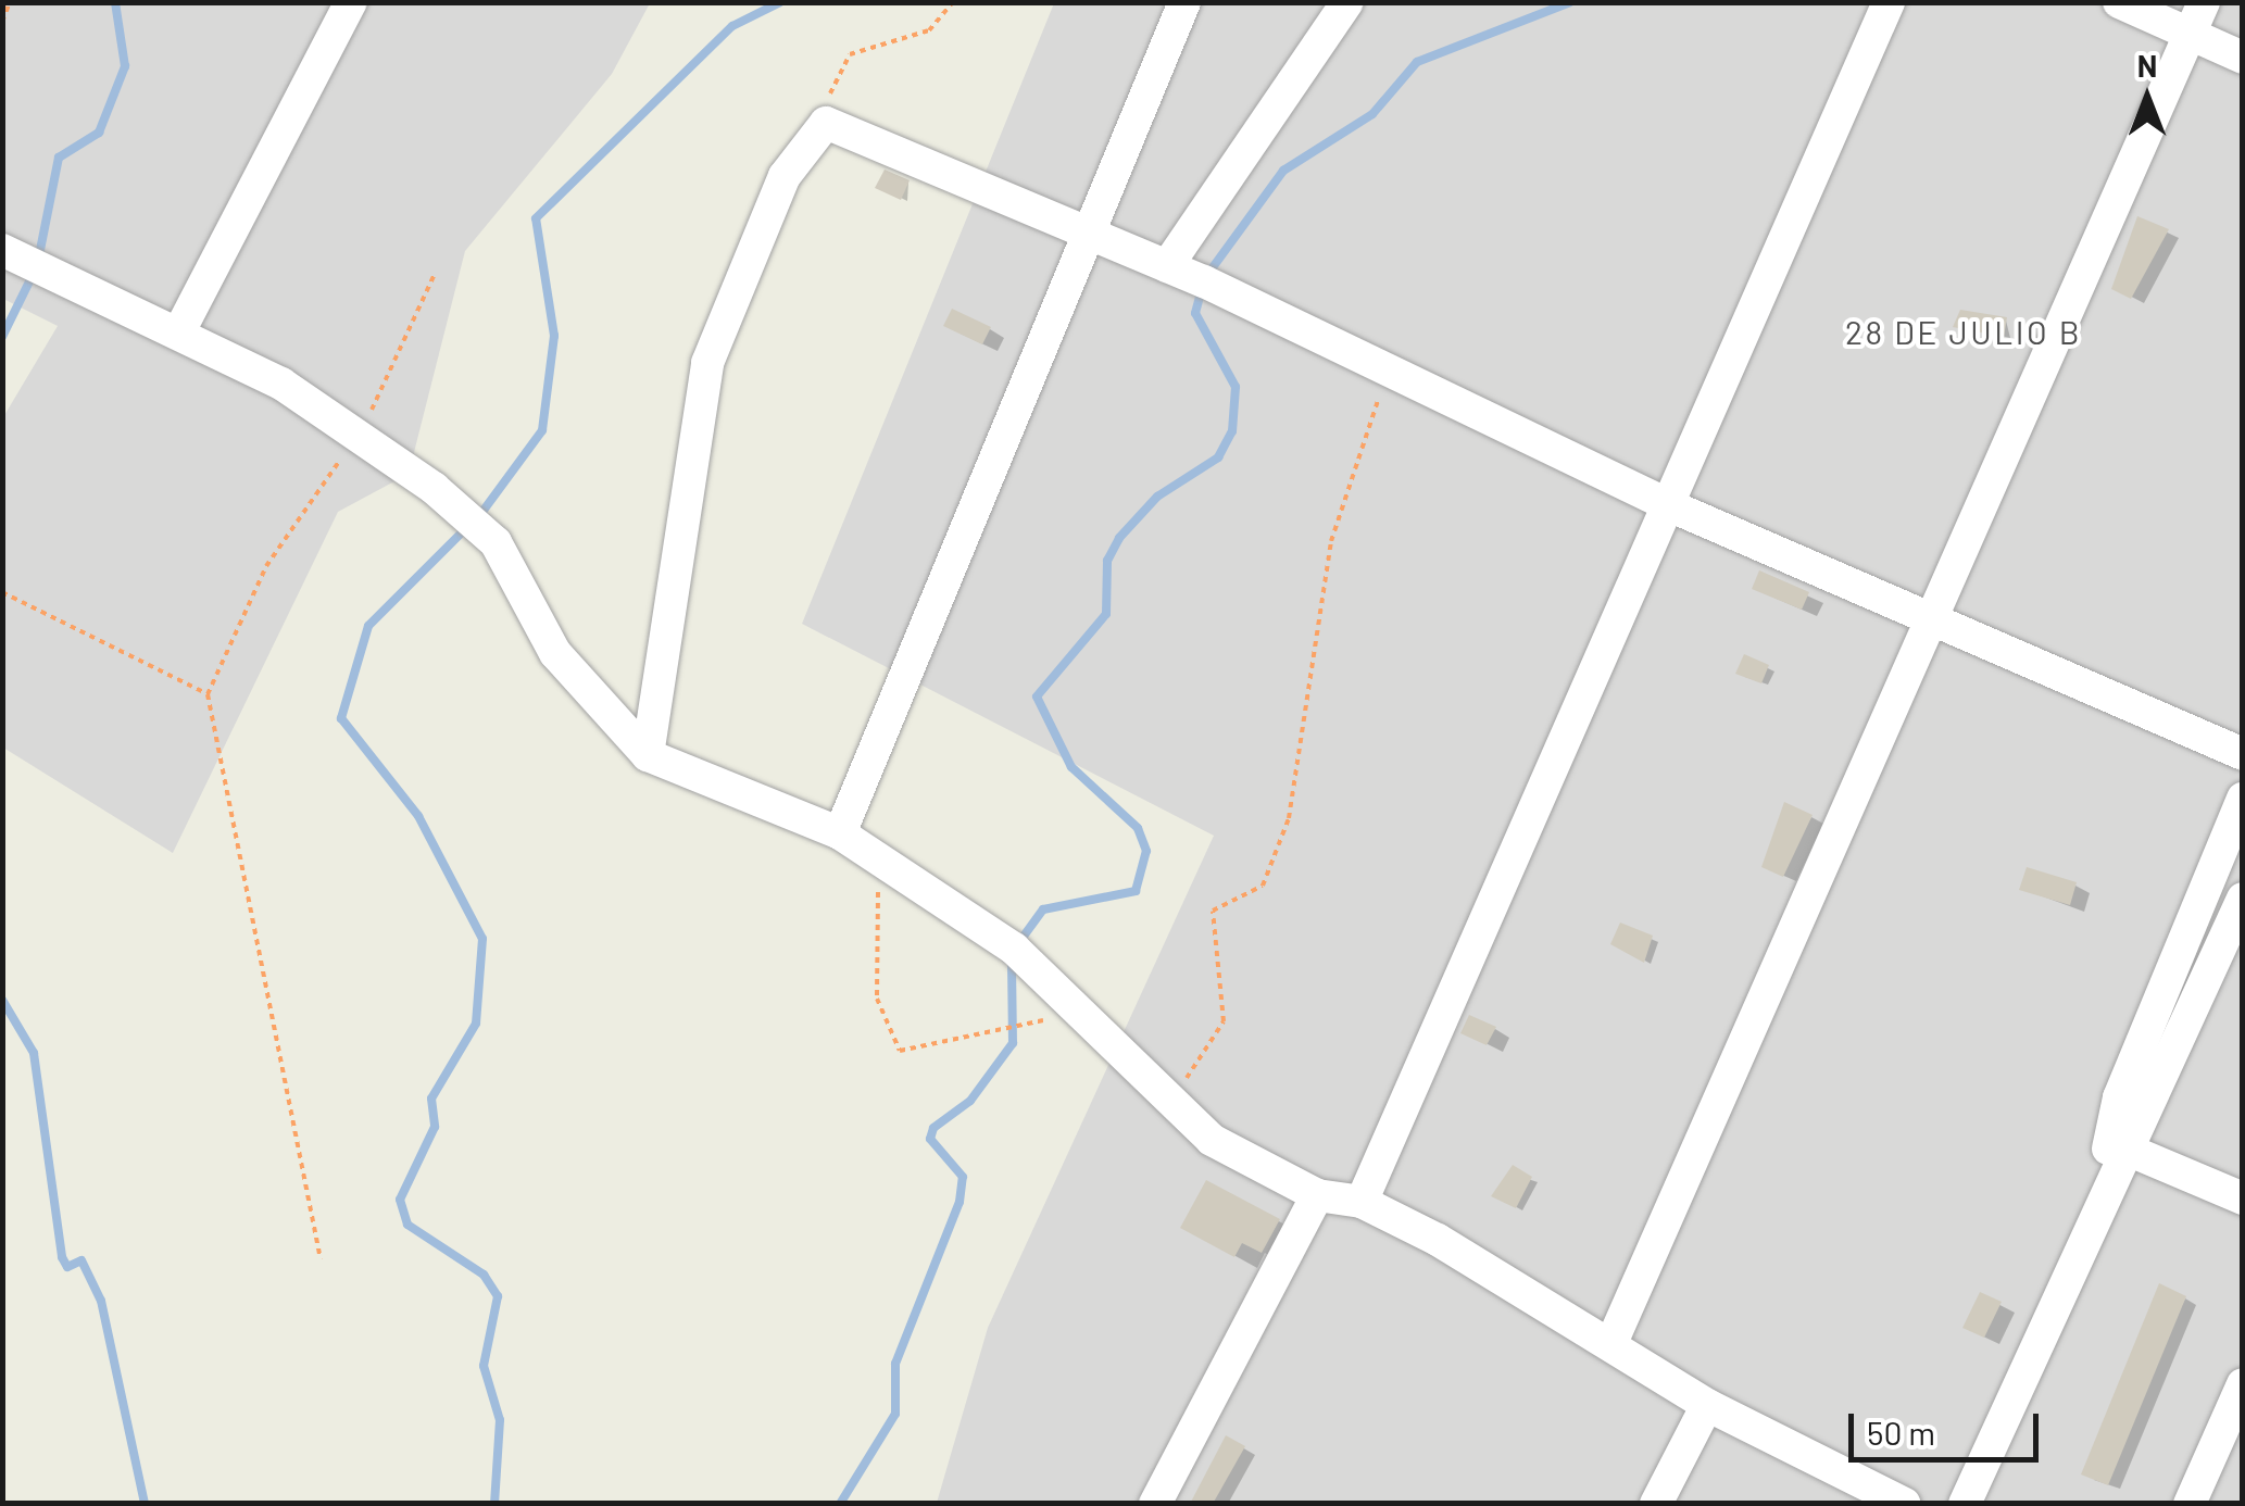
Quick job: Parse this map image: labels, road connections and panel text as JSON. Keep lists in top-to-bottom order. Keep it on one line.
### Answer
{"districts":["28 DE JULIO B"],"scale_bar":"50 m","north":"top"}
